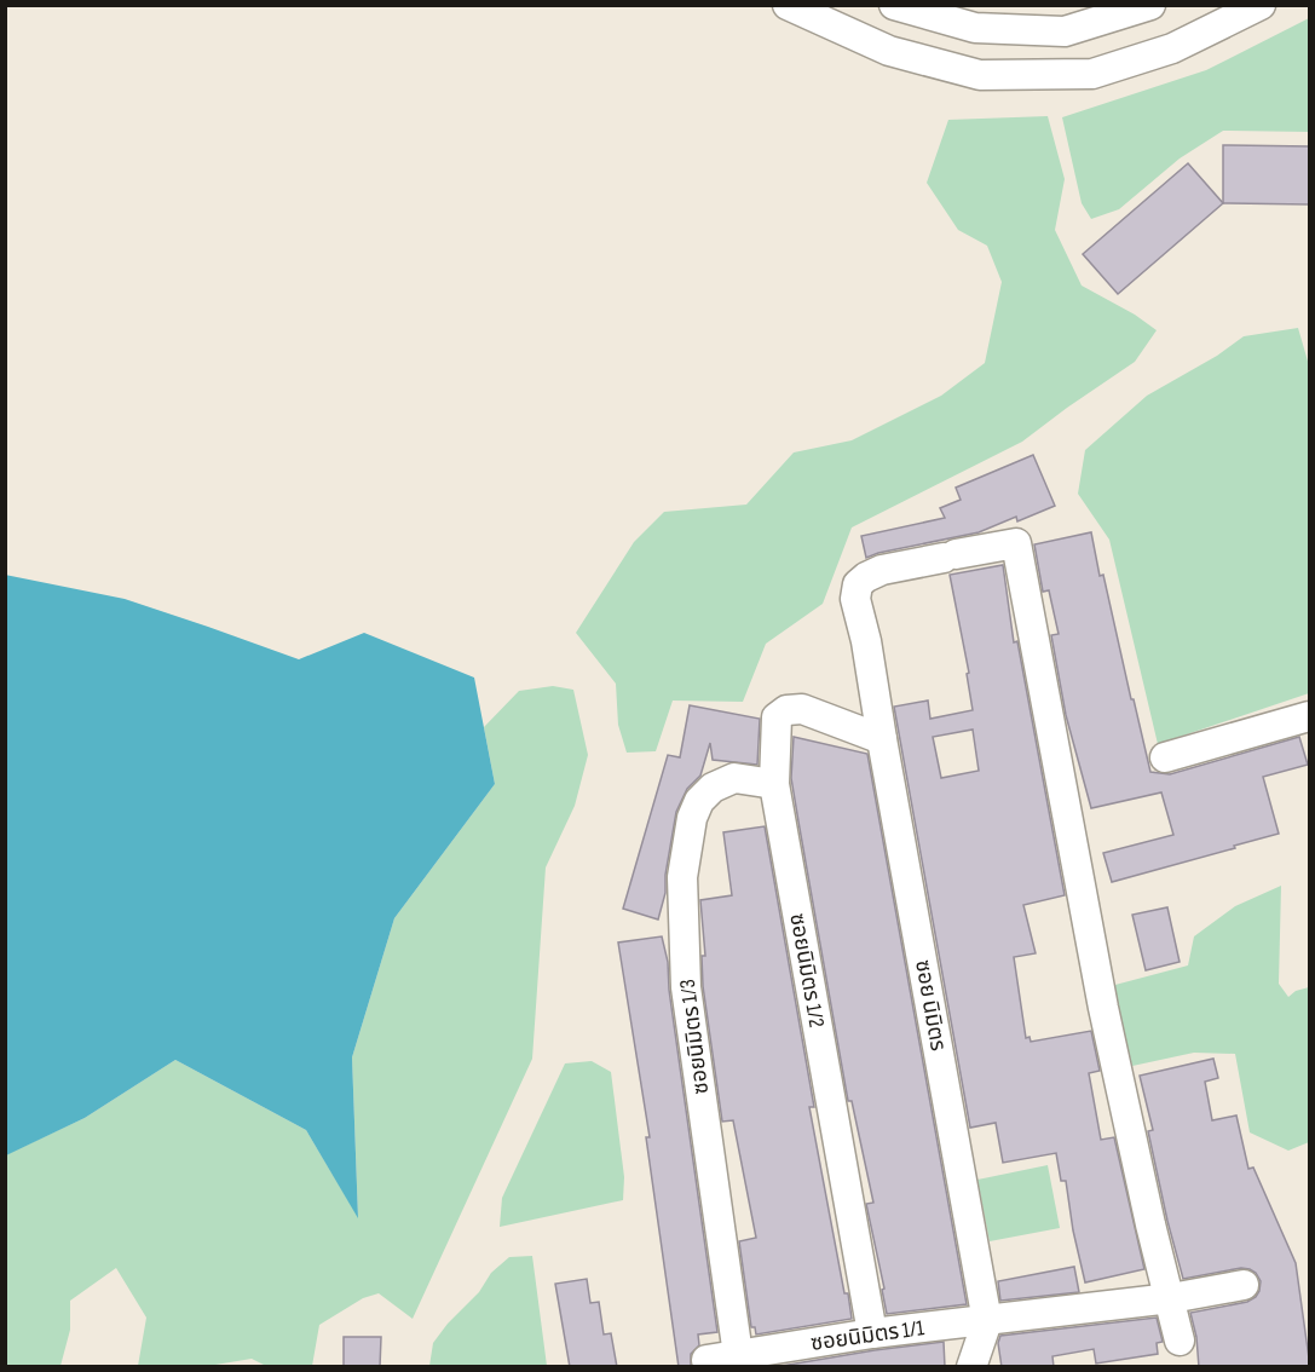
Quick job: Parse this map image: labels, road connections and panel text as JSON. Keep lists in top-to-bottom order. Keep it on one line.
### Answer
{"streets":{"street":["ซอยนิมิตร 1/2","ซอย นิมิตร","ซอยนิมิตร 1/3","ซอยนิมิตร 1/1"]},"crossings":[["ซอยนิมิตร 1/2","ซอย นิมิตร"],["ซอยนิมิตร 1/2","ซอยนิมิตร 1/3"],["ซอยนิมิตร 1/2","ซอยนิมิตร 1/1"],["ซอย นิมิตร","ซอยนิมิตร 1/1"],["ซอยนิมิตร 1/3","ซอยนิมิตร 1/1"]]}
